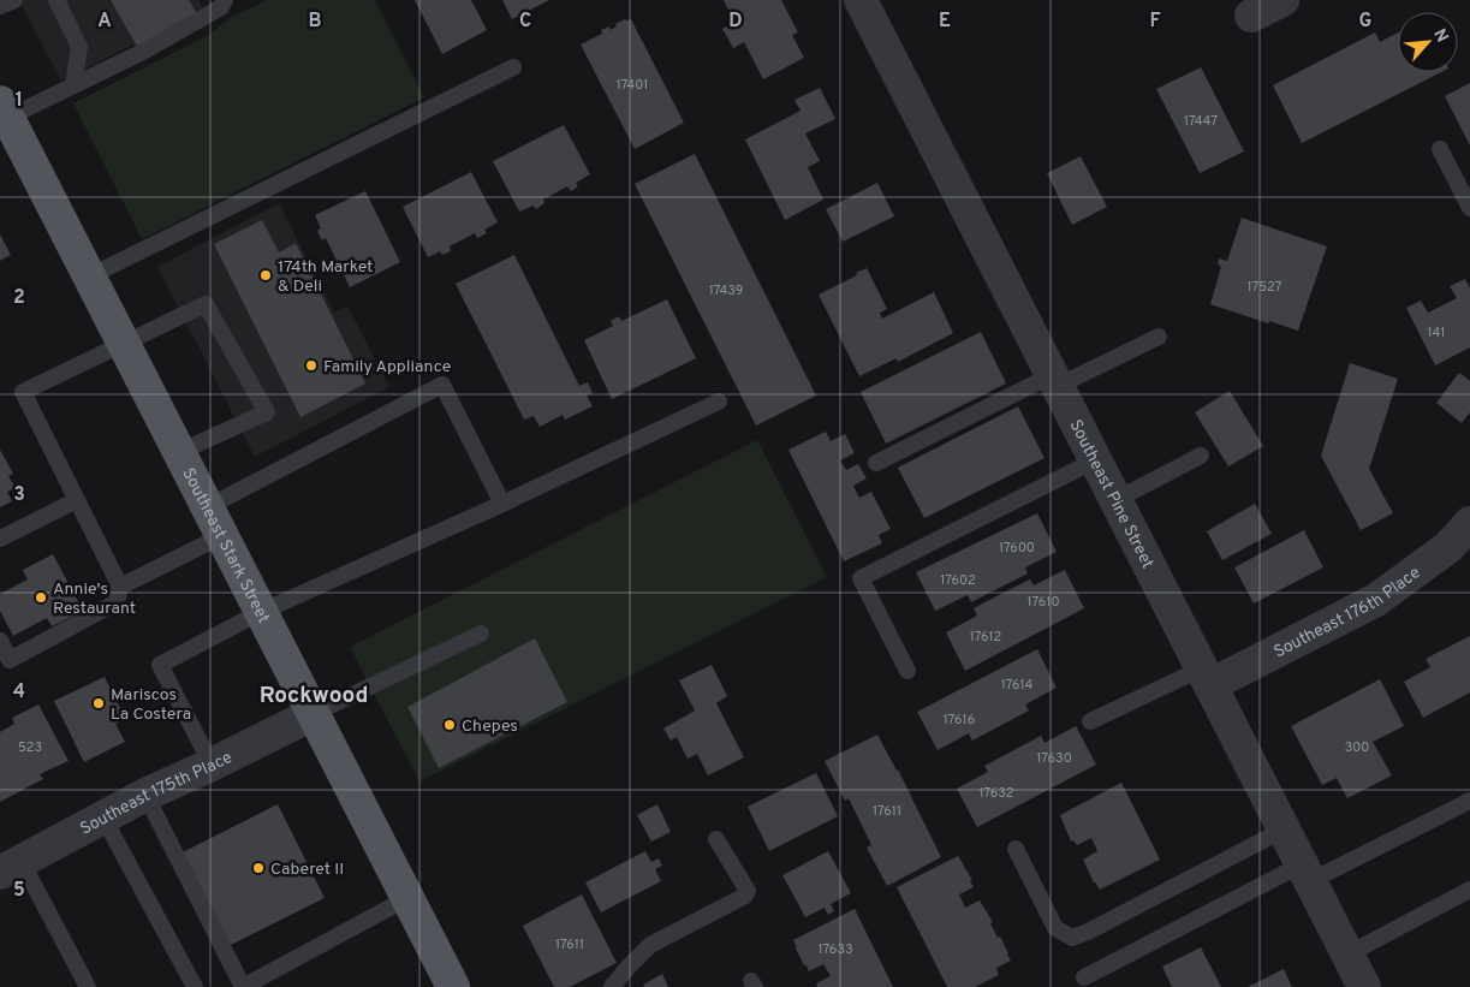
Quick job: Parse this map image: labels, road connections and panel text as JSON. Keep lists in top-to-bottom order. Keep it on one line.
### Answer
{"streets":{"main road":["Southeast Stark Street"],"street":["Southeast Pine Street","Southeast 176th Place","Southeast 175th Place"]},"crossings":[["Southeast Pine Street","Southeast 176th Place"],["Southeast Stark Street","Southeast 175th Place"]],"districts":["Rockwood"],"places":["174th Market & Deli","Family Appliance","Annie's Restaurant","Mariscos La Costera","Chepes","Caberet II"],"house_numbers":["17401","17447","17527","17439","141","17600","17602","17610","17612","17614","17616","523","300","17630","17632","17611","17611","17633"],"north":"top right","grid":{"columns":["A","B","C","D","E","F","G"],"rows":["1","2","3","4","5"]}}
